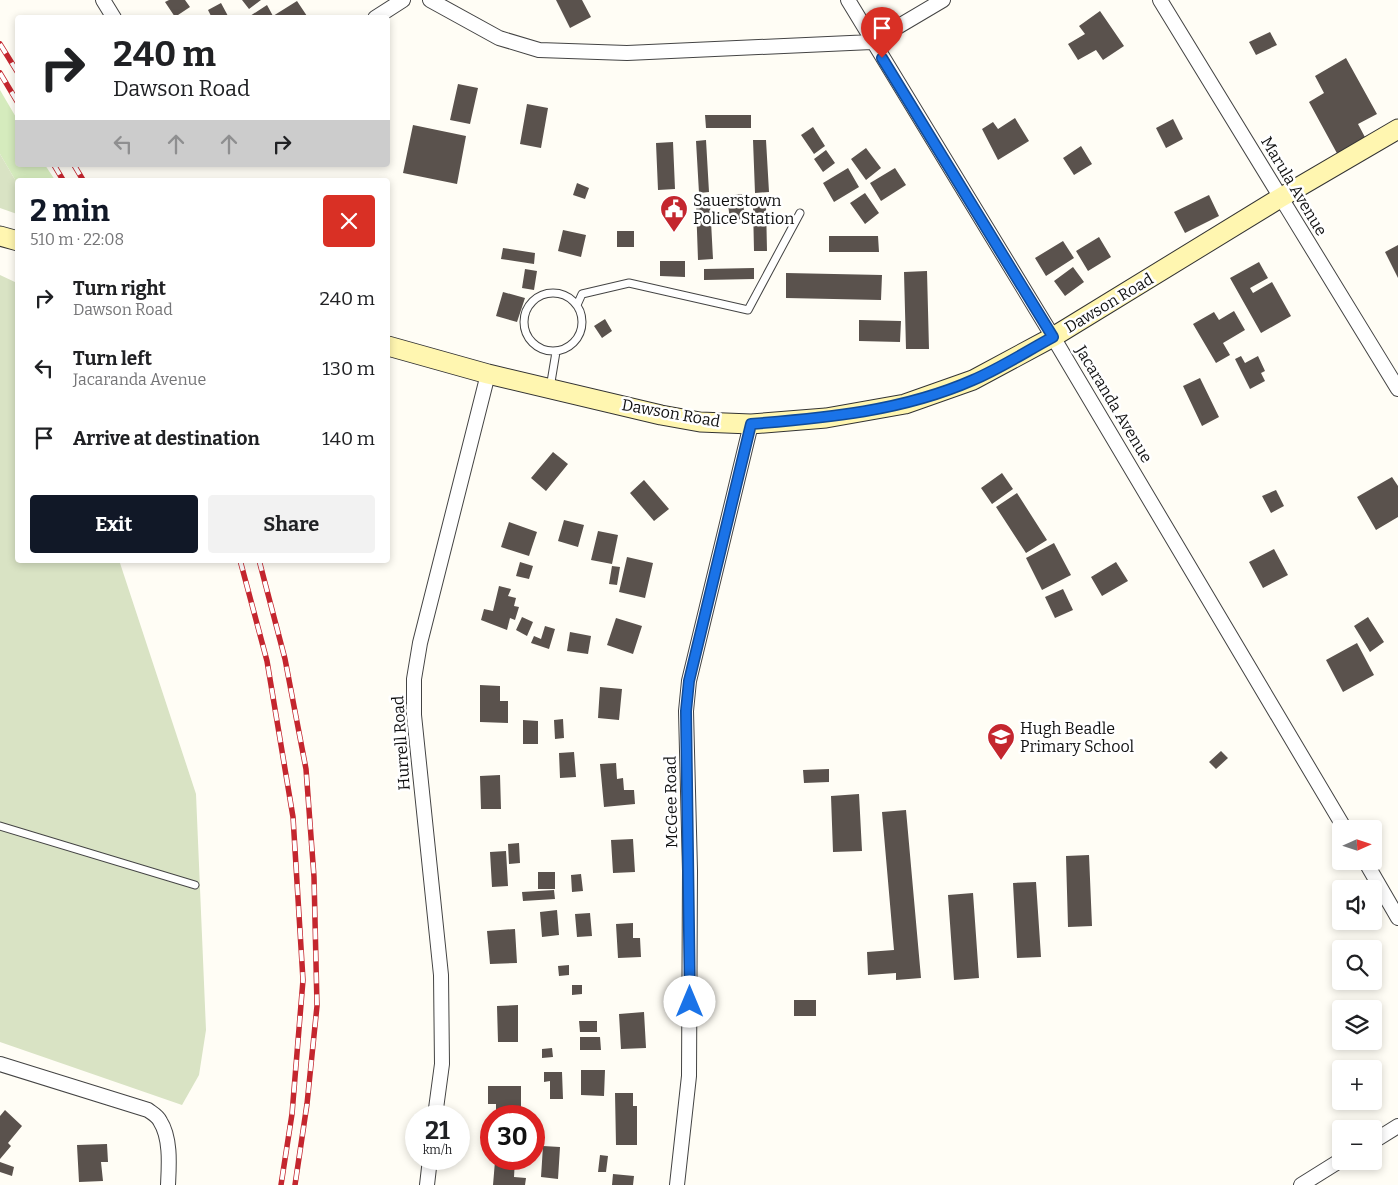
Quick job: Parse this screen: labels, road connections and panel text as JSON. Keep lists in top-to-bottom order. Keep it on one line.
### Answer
{"streets":{"street":["Marula Avenue","Dawson Road","Jacaranda Avenue","Hurrell Road","McGee Road"]},"crossings":[["Marula Avenue","Dawson Road"],["Dawson Road","Jacaranda Avenue"],["Dawson Road","Hurrell Road"],["Dawson Road","McGee Road"]],"places":{"public building":["Sauerstown Police Station"],"school or university":["Hugh Beadle Primary School"]},"north":"right","page":{"turn":["240 m","Dawson Road"],"heading":["2 min","510 m · 22:08"],"list":[{"name":"Turn right","note":"Dawson Road","value":"240 m"},{"name":"Turn left","note":"Jacaranda Avenue","value":"130 m"},{"name":"Arrive at destination","value":"140 m"}],"buttons":["Exit","Share"],"map_buttons":["+","−"],"speed":"21 km/h","limit":"30"}}
